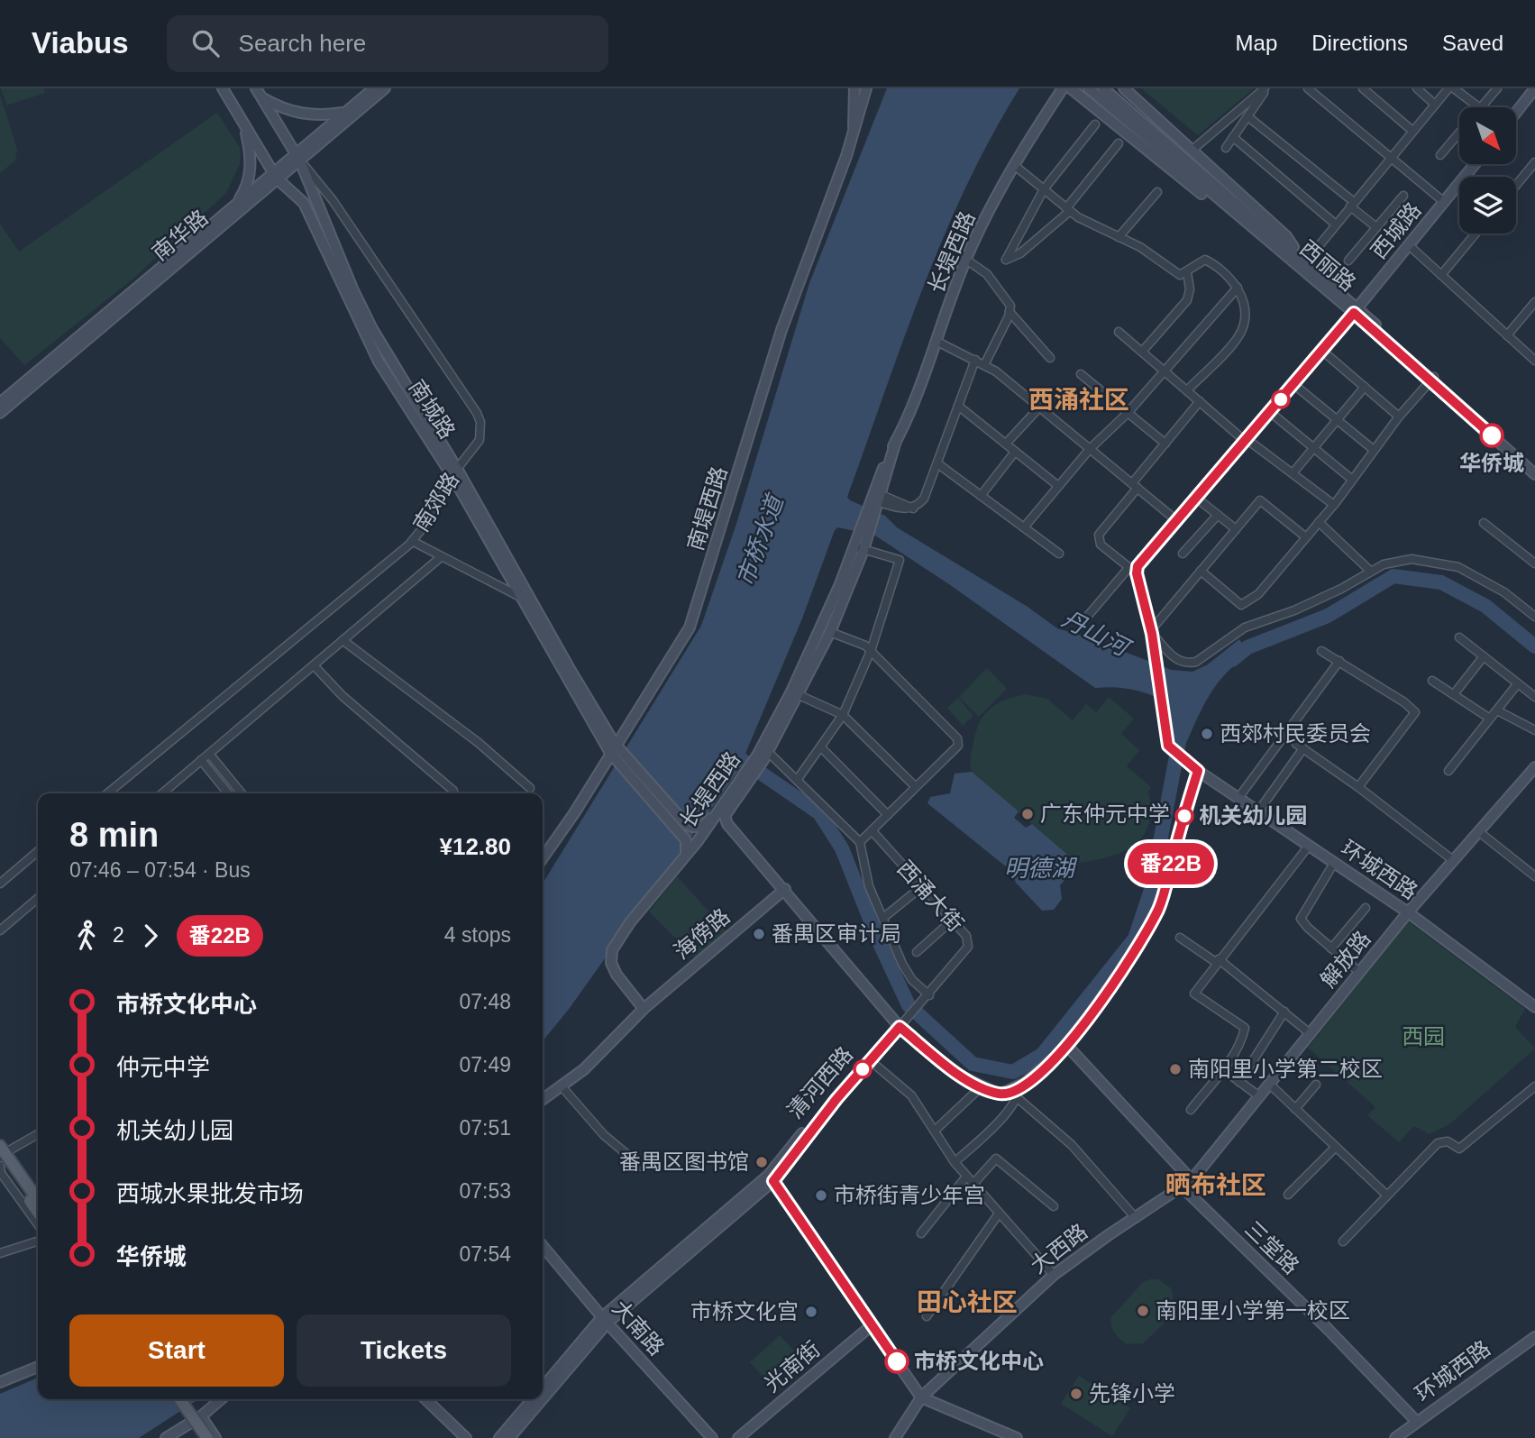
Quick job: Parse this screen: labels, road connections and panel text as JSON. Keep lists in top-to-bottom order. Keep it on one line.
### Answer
{"streets":{"street":["西城路","南华路","长堤西路","西丽路","南城路","南郊路","南堤西路","环城西路","西涌大街","海傍路","解放路","清河西路","三堂路","大西路","大南路","光南街"]},"crossings":[["西城路","西丽路"],["南华路","南城路"],["南华路","南郊路"],["长堤西路","海傍路"],["南城路","南郊路"],["南城路","南堤西路"],["环城西路","解放路"],["环城西路","三堂路"],["清河西路","大南路"],["三堂路","大西路"]],"districts":["西涌社区","晒布社区","田心社区"],"water":["市桥水道","丹山河","明德湖"],"parks":["西园"],"places":["华侨城","西郊村民委员会","广东仲元中学","机关幼儿园","番禺区审计局","南阳里小学第二校区","番禺区图书馆","市桥街青少年宫","南阳里小学第一校区","市桥文化宫","市桥文化中心","先锋小学"],"lines":["bus line 番22B"],"north":"bottom right","page":{"header":"Viabus","search":"Search here","nav":["Map","Directions","Saved"],"on_map":"番22B","heading":["8 min","07:46 – 07:54 · Bus","¥12.80"],"legs":["2","番22B","4 stops"],"list":[{"name":"市桥文化中心","value":"07:48"},{"name":"仲元中学","value":"07:49"},{"name":"机关幼儿园","value":"07:51"},{"name":"西城水果批发市场","value":"07:53"},{"name":"华侨城","value":"07:54"}],"buttons":["Start","Tickets"]}}
